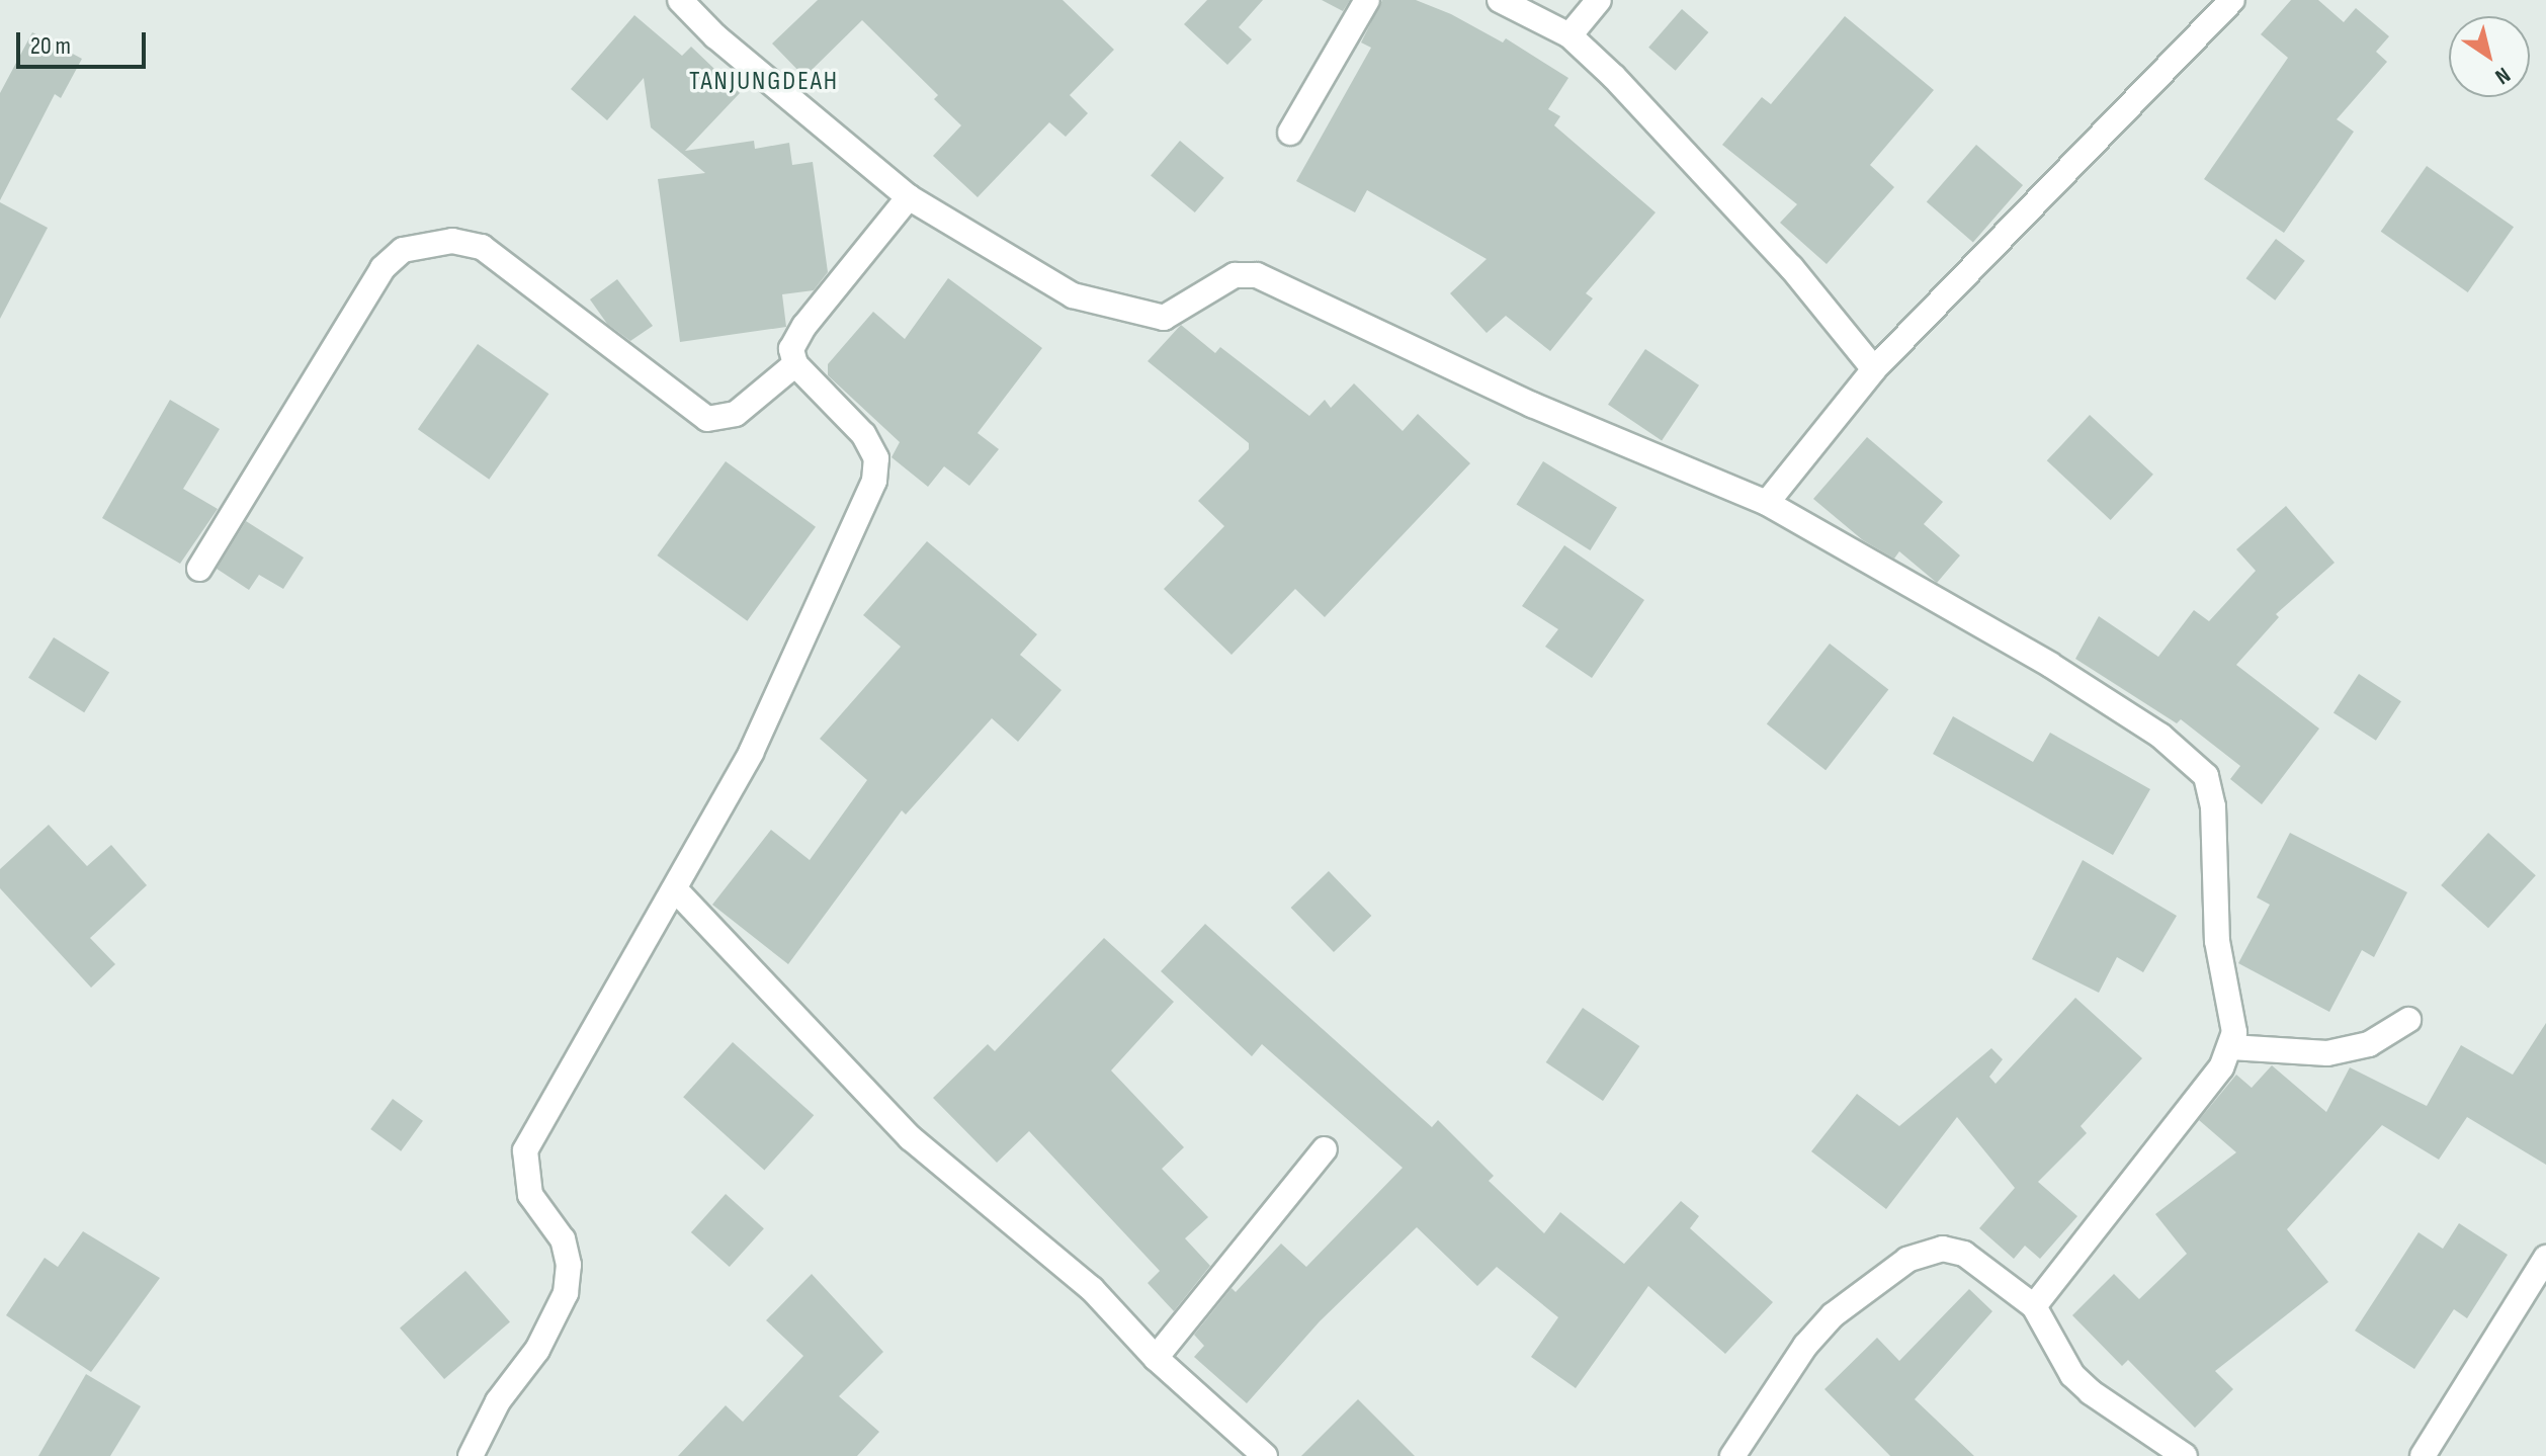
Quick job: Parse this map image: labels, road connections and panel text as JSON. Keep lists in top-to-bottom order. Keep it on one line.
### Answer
{"districts":["TANJUNGDEAH"],"scale_bar":"20 m","north":"bottom right"}
